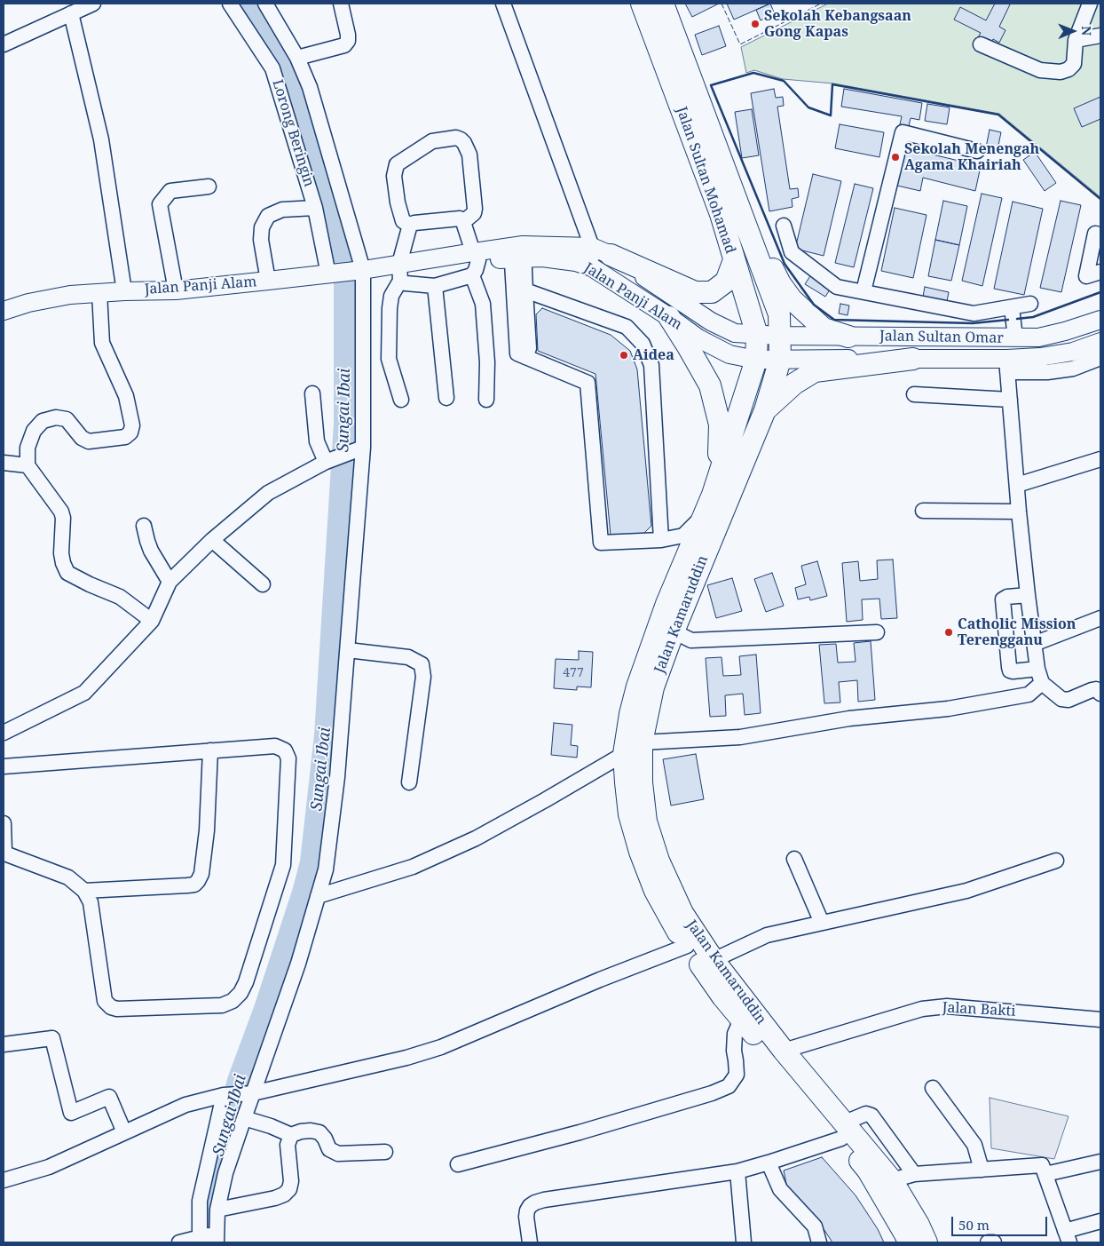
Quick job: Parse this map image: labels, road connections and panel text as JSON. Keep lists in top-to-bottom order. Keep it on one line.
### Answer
{"streets":{"highway":["Jalan Sultan Mohamad","Jalan Kamaruddin"],"main road":["Jalan Panji Alam","Jalan Sultan Omar"],"street":["Lorong Beringin","Jalan Bakti"]},"crossings":[["Lorong Beringin","Jalan Panji Alam"],["Jalan Sultan Mohamad","Jalan Panji Alam"],["Jalan Sultan Mohamad","Jalan Sultan Omar"],["Jalan Sultan Mohamad","Jalan Kamaruddin"],["Jalan Panji Alam","Jalan Sultan Omar"],["Jalan Panji Alam","Jalan Kamaruddin"],["Jalan Sultan Omar","Jalan Kamaruddin"],["Jalan Kamaruddin","Jalan Bakti"]],"water":["Sungai Ibai"],"places":["Sekolah Kebangsaan Gong Kapas","Sekolah Menengah Agama Khairiah","Aidea","Catholic Mission Terengganu"],"house_numbers":["477"],"scale_bar":"50 m","north":"right"}
